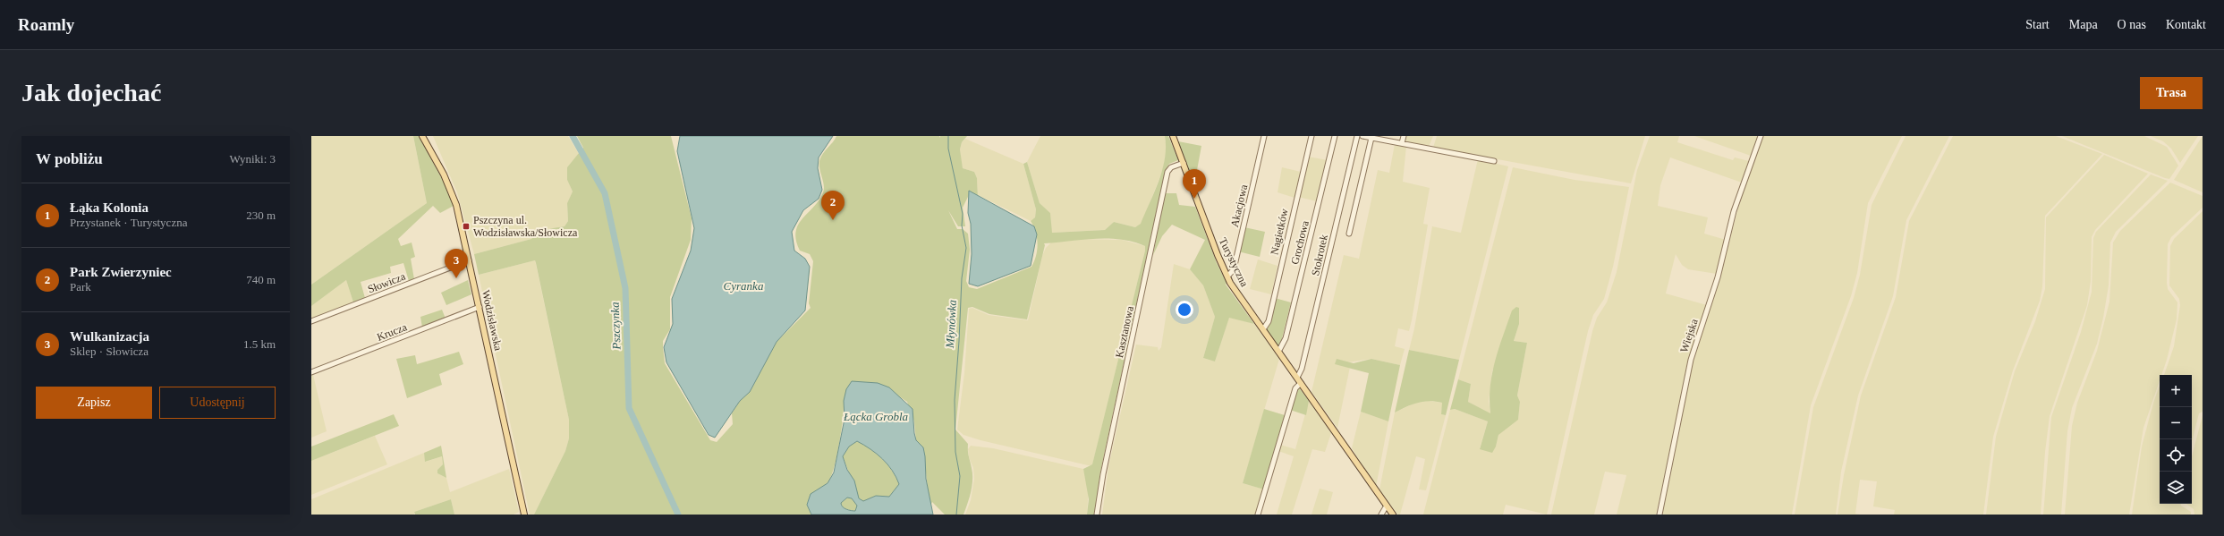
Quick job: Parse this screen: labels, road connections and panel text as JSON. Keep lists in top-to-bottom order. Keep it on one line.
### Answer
{"streets":{"main road":["Turystyczna","Wodzisławska"],"street":["Akacjowa","Nagietków","Grochowa","Stokrotek","Słowicza","Krucza","Kasztanowa","Wiejska"]},"crossings":[["Akacjowa","Turystyczna"],["Nagietków","Turystyczna"],["Grochowa","Turystyczna"],["Stokrotek","Turystyczna"],["Turystyczna","Kasztanowa"],["Słowicza","Wodzisławska"],["Wodzisławska","Krucza"]],"water":["Cyranka","Młynówka","Pszczynka","Łącka Grobla"],"places":{"transit":["Pszczyna ul. Wodzisławska/Słowicza"]},"page":{"header":"Roamly","nav":["Start","Mapa","O nas","Kontakt"],"buttons":["Trasa",["Zapisz","Udostępnij"]],"title":"Jak dojechać","heading":["W pobliżu","Wyniki: 3"],"pins":["1","2","3"],"list":[{"mark":"1","name":"Łąka Kolonia","note":"Przystanek · Turystyczna","value":"230 m"},{"mark":"2","name":"Park Zwierzyniec","note":"Park","value":"740 m"},{"mark":"3","name":"Wulkanizacja","note":"Sklep · Słowicza","value":"1.5 km"}],"map_buttons":["+","−"]}}
